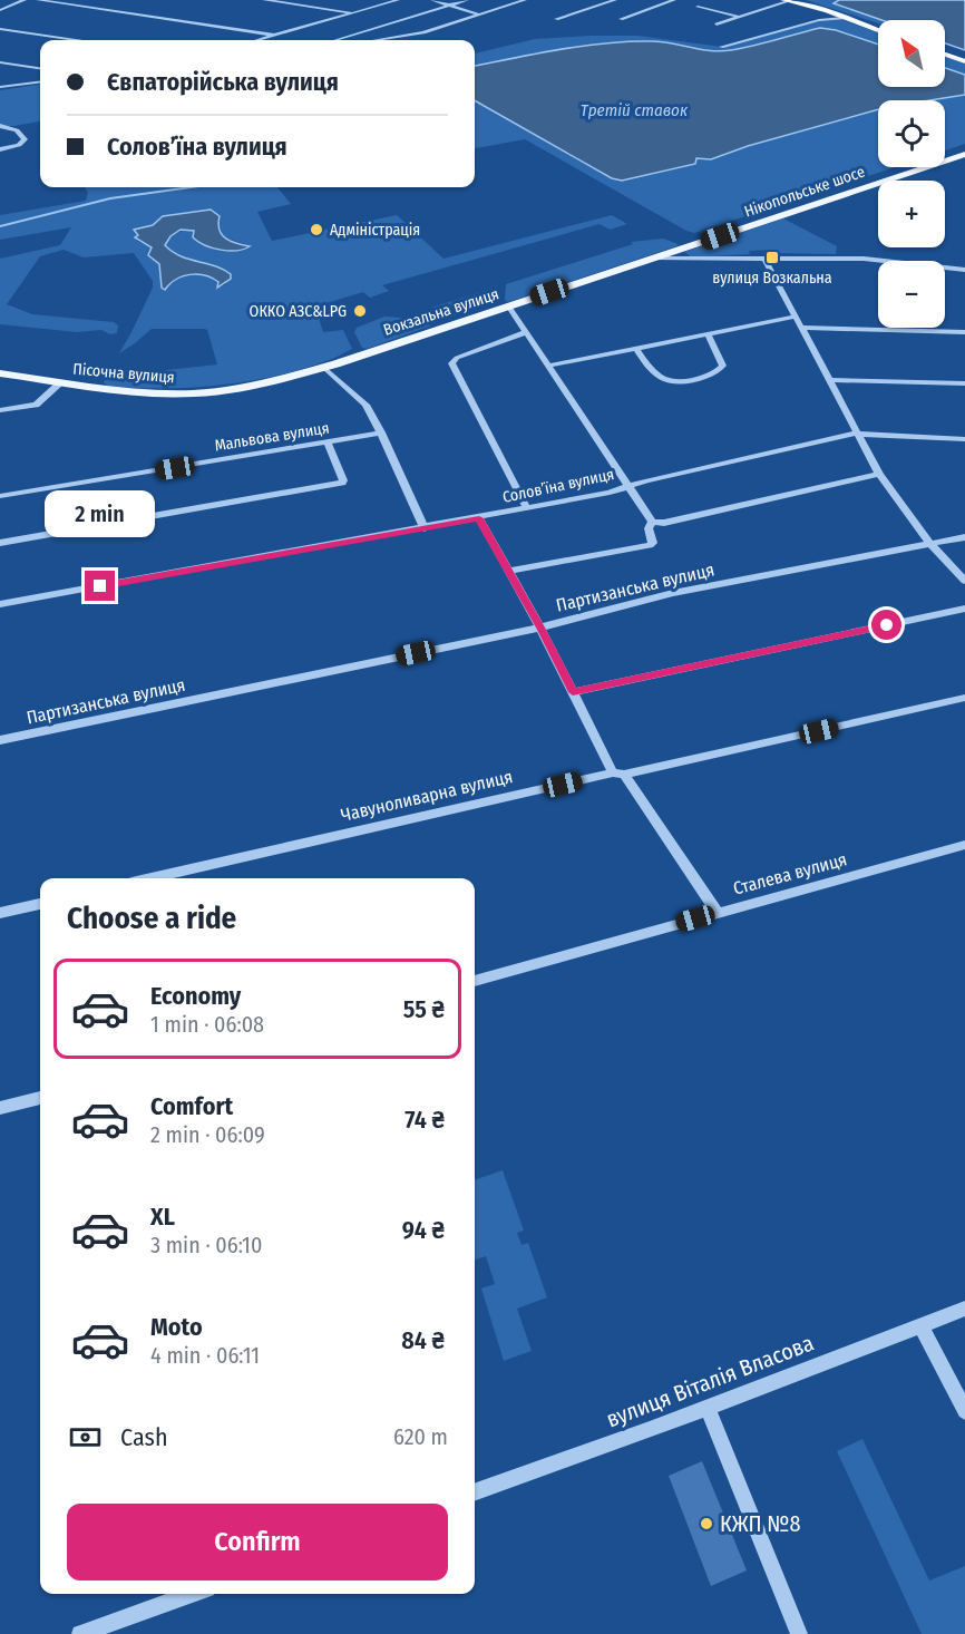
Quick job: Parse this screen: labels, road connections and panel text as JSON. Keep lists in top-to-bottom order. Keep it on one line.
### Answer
{"streets":{"main road":["Нікопольське шосе","Вокзальна вулиця","Пісочна вулиця"],"street":["Мальвова вулиця","Соловʼїна вулиця","Партизанська вулиця","Чавуноливарна вулиця","Сталева вулиця","вулиця Віталія Власова"]},"crossings":[["Нікопольське шосе","Вокзальна вулиця"],["Вокзальна вулиця","Пісочна вулиця"]],"water":["Третій ставок"],"places":{"other":["Адміністрація","ОККО АЗС&LPG","КЖП №8"],"transit":["вулиця Возкальна"]},"north":"top left","page":{"map_buttons":["+","−"],"banner":["Євпаторійська вулиця","Соловʼїна вулиця"],"bubble":"2 min","heading":"Choose a ride","list":[{"name":"Economy","note":"1 min · 06:08","value":"55 ₴"},{"name":"Comfort","note":"2 min · 06:09","value":"74 ₴"},{"name":"XL","note":"3 min · 06:10","value":"94 ₴"},{"name":"Moto","note":"4 min · 06:11","value":"84 ₴"}],"pay":["Cash","620 m"],"buttons":"Confirm"}}
